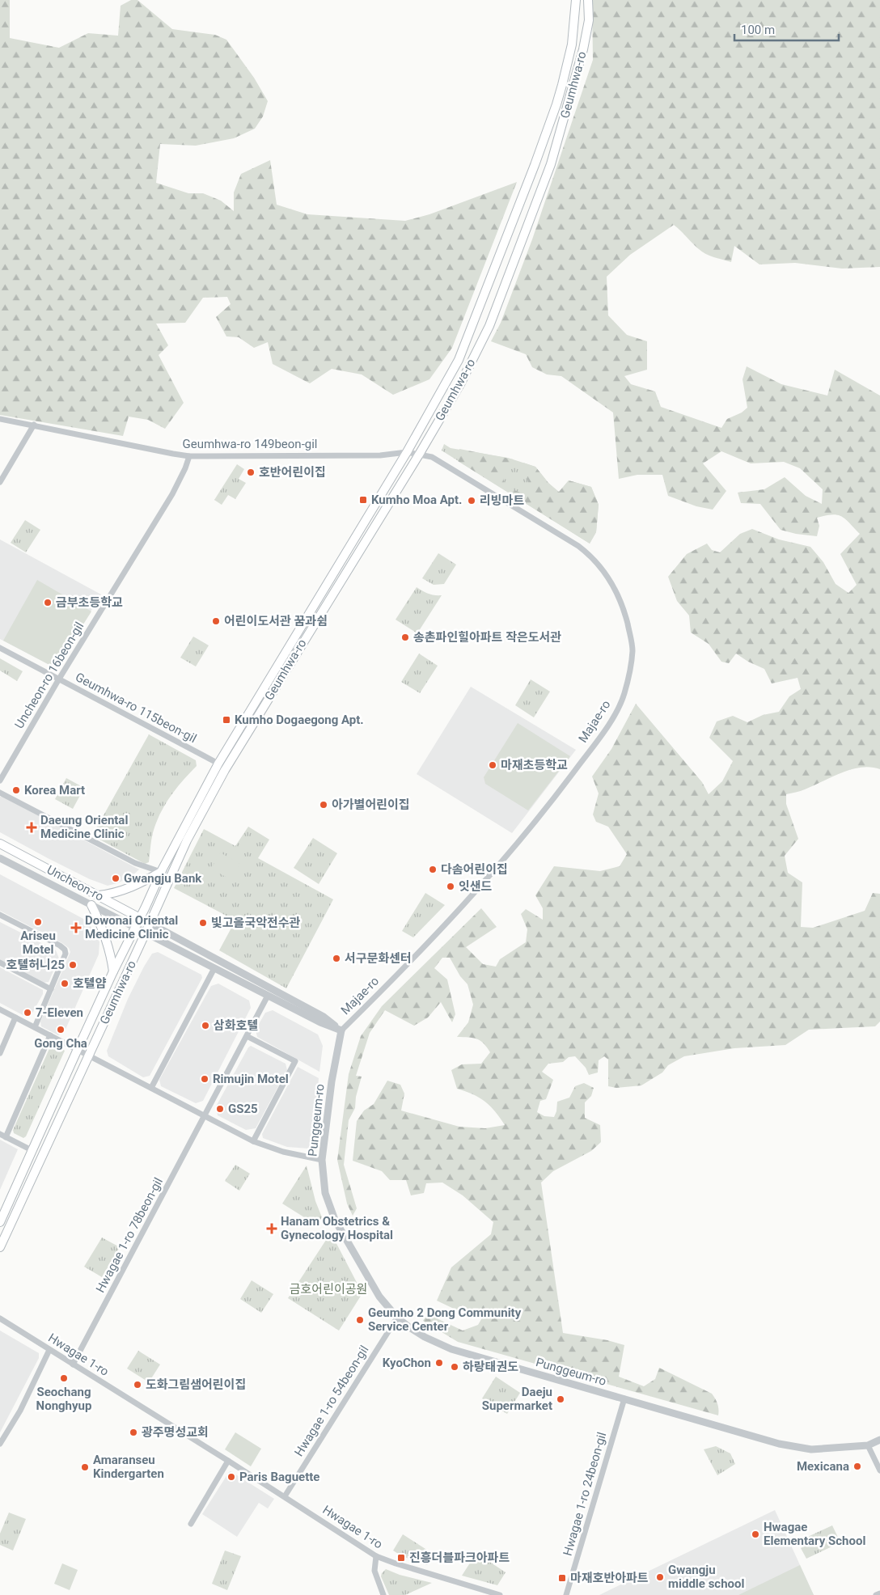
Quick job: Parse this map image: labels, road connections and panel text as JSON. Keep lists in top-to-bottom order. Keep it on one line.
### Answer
{"streets":{"main road":["Geumhwa-ro","Uncheon-ro"],"street":["Geumhwa-ro 149beon-gil","Uncheon-ro 16beon-gil","Geumhwa-ro 115beon-gil","Majae-ro","Punggeum-ro","Hwagae 1-ro 78beon-gil","Hwagae 1-ro","Hwagae 1-ro 54beon-gil","Hwagae 1-ro 24beon-gil"]},"crossings":[["Geumhwa-ro","Geumhwa-ro 149beon-gil"],["Geumhwa-ro","Geumhwa-ro 115beon-gil"],["Geumhwa-ro","Majae-ro"],["Geumhwa-ro","Uncheon-ro"],["Geumhwa-ro 149beon-gil","Uncheon-ro 16beon-gil"],["Geumhwa-ro 149beon-gil","Majae-ro"],["Uncheon-ro 16beon-gil","Geumhwa-ro 115beon-gil"],["Majae-ro","Punggeum-ro"],["Punggeum-ro","Hwagae 1-ro 54beon-gil"],["Punggeum-ro","Hwagae 1-ro 24beon-gil"],["Hwagae 1-ro 78beon-gil","Hwagae 1-ro"],["Hwagae 1-ro","Hwagae 1-ro 54beon-gil"]],"parks":["금호어린이공원"],"places":{"other":["호반어린이집","리빙마트","금부초등학교","어린이도서관 꿈과쉼","송촌파인힐아파트 작은도서관","마재초등학교","Korea Mart","아가별어린이집","다솜어린이집","Gwangju Bank","잇샌드","Ariseu Motel","빛고을국악전수관","서구문화센터","호텔허니25","호텔얌","7-Eleven","삼화호텔","Gong Cha","Rimujin Motel","GS25","Geumho 2 Dong Community Service Center","KyoChon","하랑태권도","Seochang Nonghyup","도화그림샘어린이집","Daeju Supermarket","광주명성교회","Mexicana","Amaranseu Kindergarten","Paris Baguette","Hwagae Elementary School","Gwangju middle school"],"transit":["Kumho Moa Apt.","Kumho Dogaegong Apt.","진흥더블파크아파트","마재호반아파트"],"health":["Daeung Oriental Medicine Clinic","Dowonai Oriental Medicine Clinic","Hanam Obstetrics & Gynecology Hospital"]},"scale_bar":"100 m"}
